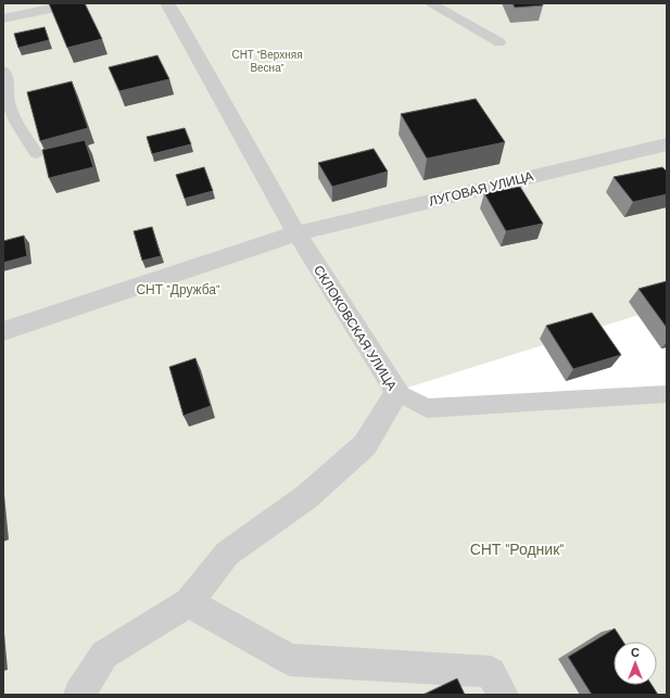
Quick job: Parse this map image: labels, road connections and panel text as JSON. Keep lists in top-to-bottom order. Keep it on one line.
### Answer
{"streets":{"street":["ЛУГОВАЯ УЛИЦА","СКЛОКОВСКАЯ УЛИЦА"]},"crossings":[["ЛУГОВАЯ УЛИЦА","СКЛОКОВСКАЯ УЛИЦА"]],"parks":["СНТ \"Верхняя Весна\"","СНТ \"Дружба\"","СНТ \"Родник\""],"north":"top"}
